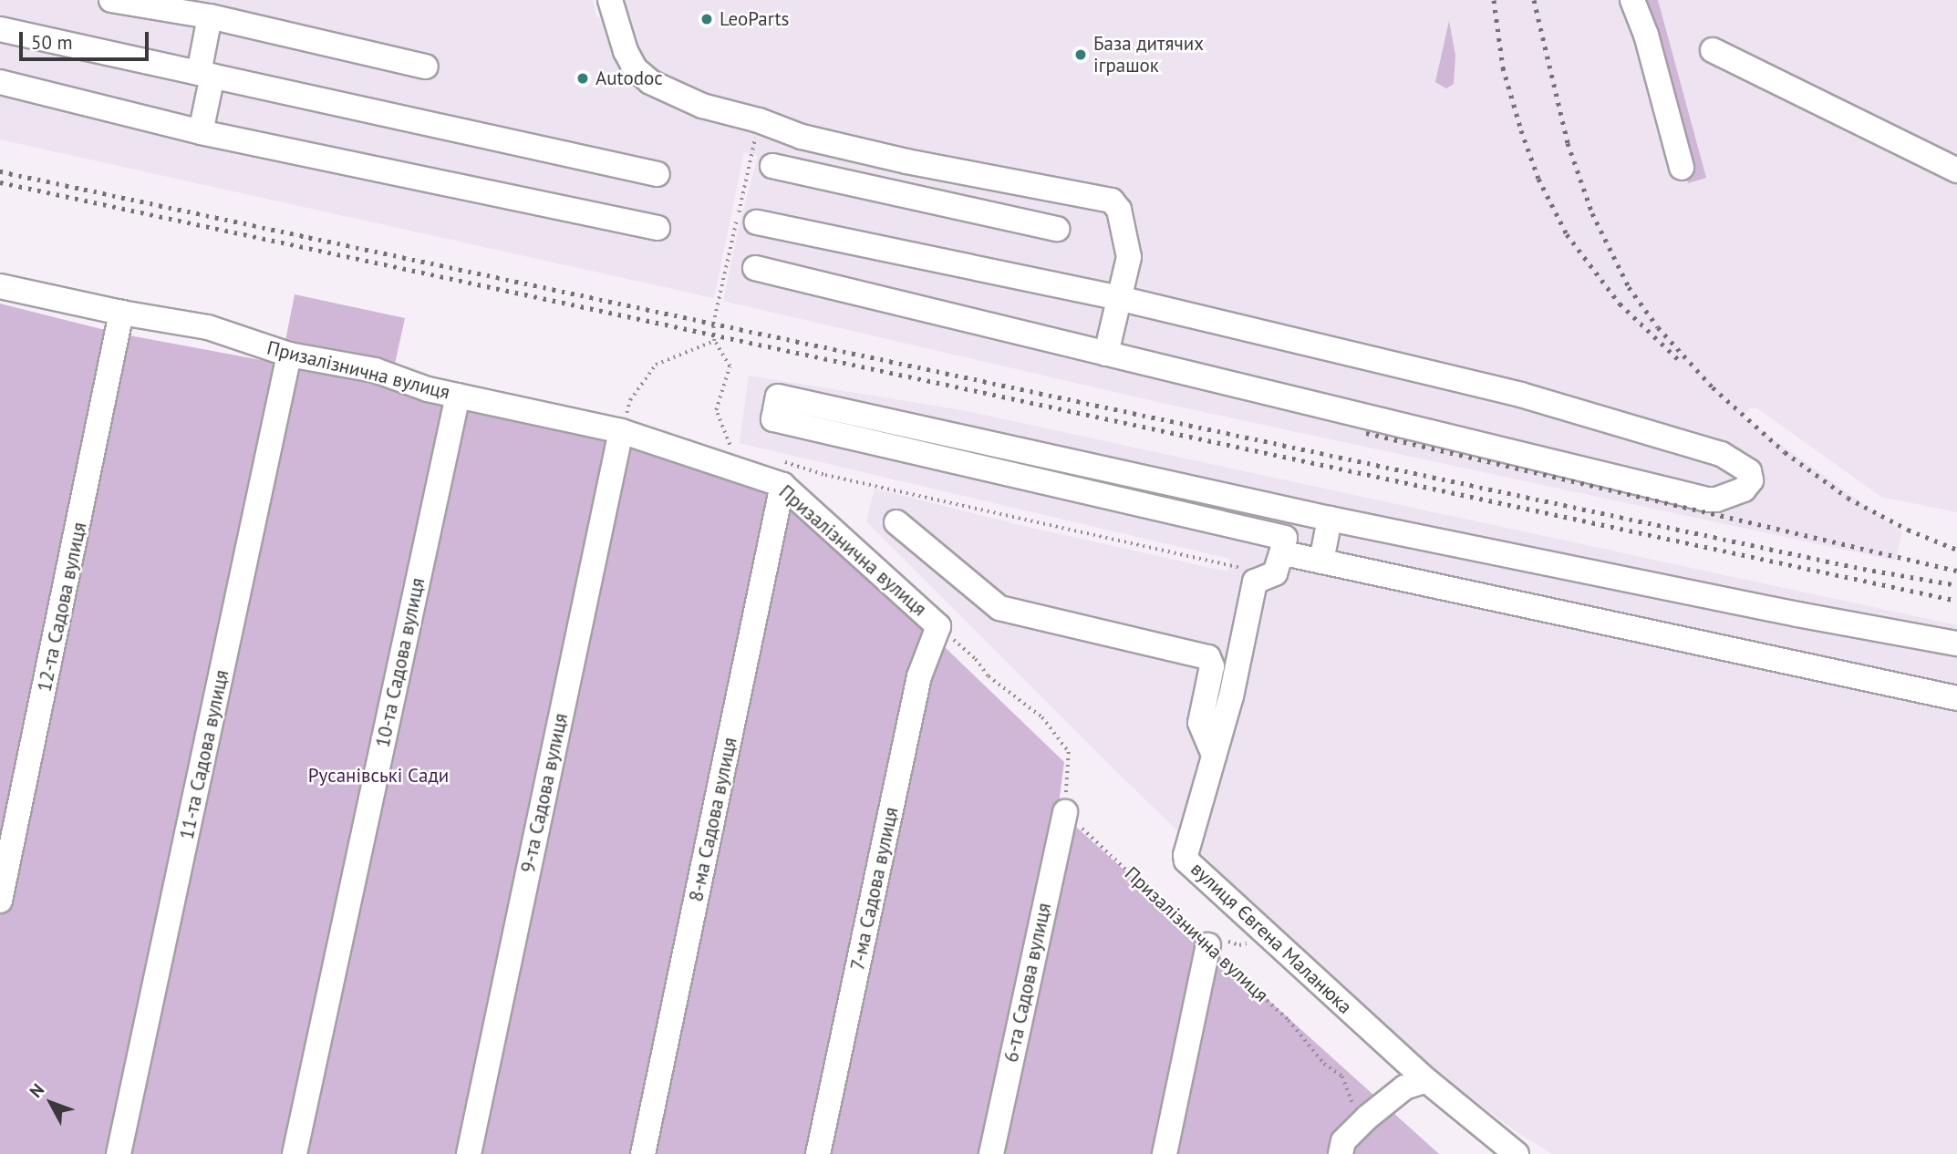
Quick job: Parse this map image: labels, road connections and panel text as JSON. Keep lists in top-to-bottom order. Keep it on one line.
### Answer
{"streets":{"street":["Призалізнична вулиця","12-та Садова вулиця","10-та Садова вулиця","11-та Садова вулиця","9-та Садова вулиця","8-ма Садова вулиця","7-ма Садова вулиця","вулиця Євгена Маланюка","6-та Садова вулиця"]},"crossings":[["Призалізнична вулиця","12-та Садова вулиця"],["Призалізнична вулиця","10-та Садова вулиця"],["Призалізнична вулиця","11-та Садова вулиця"],["Призалізнична вулиця","9-та Садова вулиця"],["Призалізнична вулиця","8-ма Садова вулиця"],["Призалізнична вулиця","7-ма Садова вулиця"],["Призалізнична вулиця","6-та Садова вулиця"]],"parks":["Русанівські Сади"],"places":["LeoParts","База дитячих іграшок","Autodoc"],"scale_bar":"50 m","north":"top left"}
